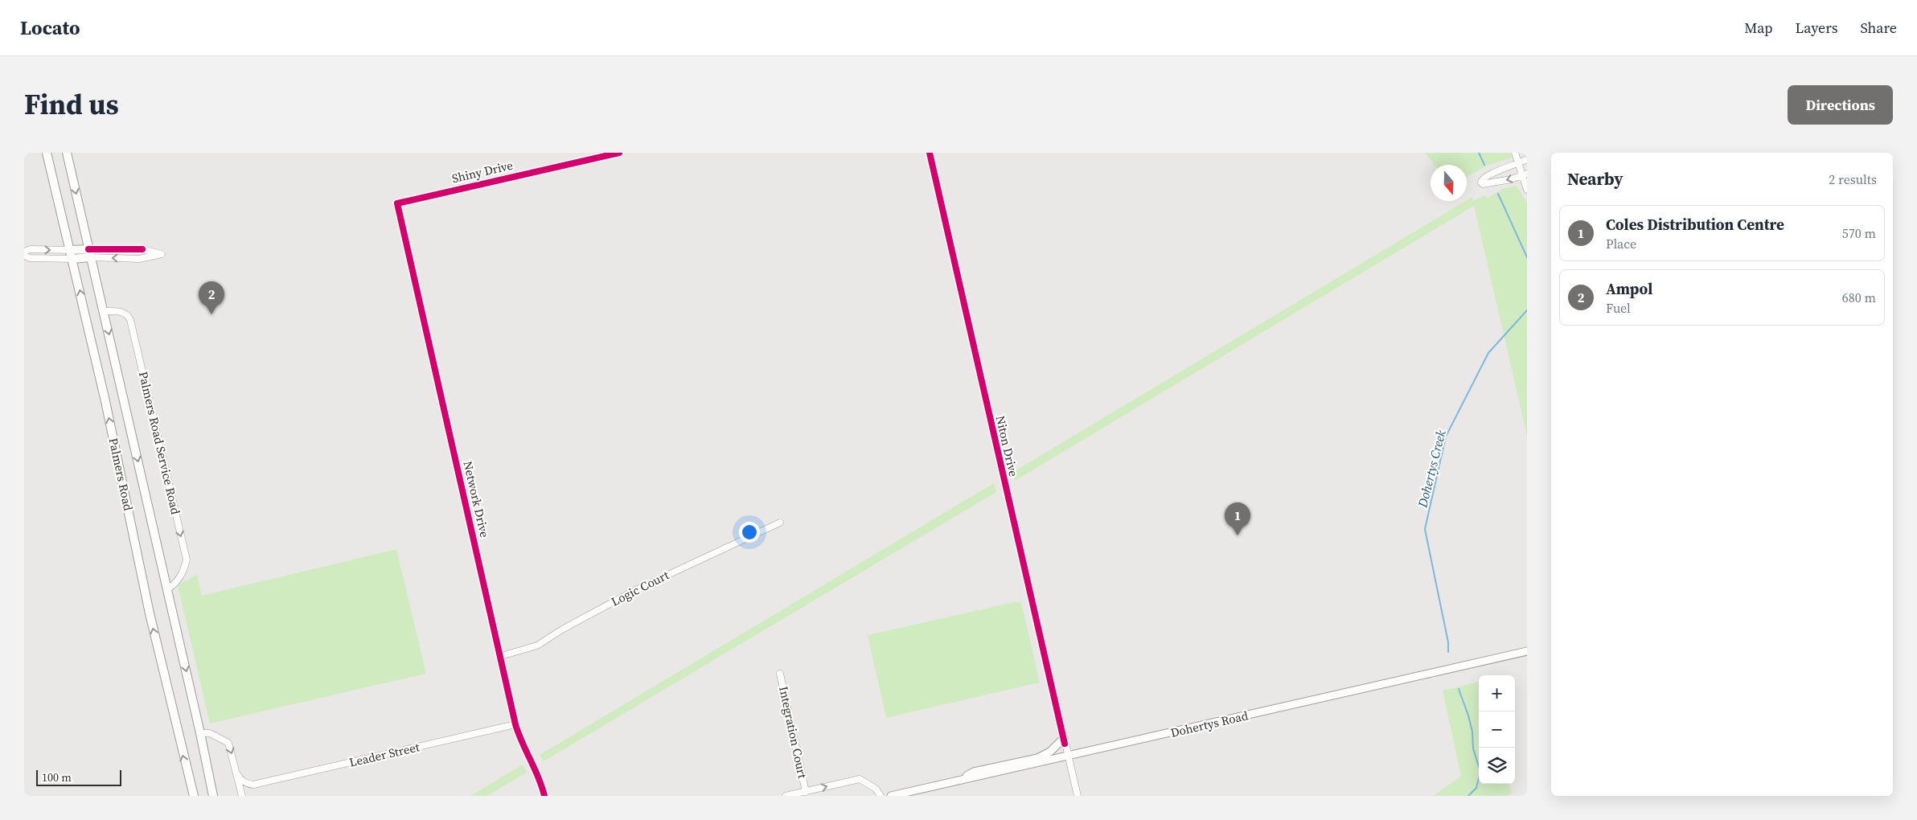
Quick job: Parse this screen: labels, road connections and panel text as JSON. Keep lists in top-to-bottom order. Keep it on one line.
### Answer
{"streets":{"highway":["Palmers Road"],"main road":["Dohertys Road"],"street":["Shiny Drive","Palmers Road Service Road","Niton Drive","Network Drive","Logic Court","Integration Court","Leader Street"]},"crossings":[["Shiny Drive","Network Drive"],["Palmers Road Service Road","Palmers Road"],["Niton Drive","Dohertys Road"],["Network Drive","Logic Court"],["Network Drive","Leader Street"]],"one_way":["Palmers Road Service Road"],"water":["Dohertys Creek"],"scale_bar":"100 m","north":"bottom","page":{"header":"Locato","nav":["Map","Layers","Share"],"title":"Find us","buttons":"Directions","heading":["Nearby","2 results"],"list":[{"mark":"1","name":"Coles Distribution Centre","note":"Place","value":"570 m"},{"mark":"2","name":"Ampol","note":"Fuel","value":"680 m"}],"pins":["2","1"],"map_buttons":["+","−"],"scale":"100 m"}}
